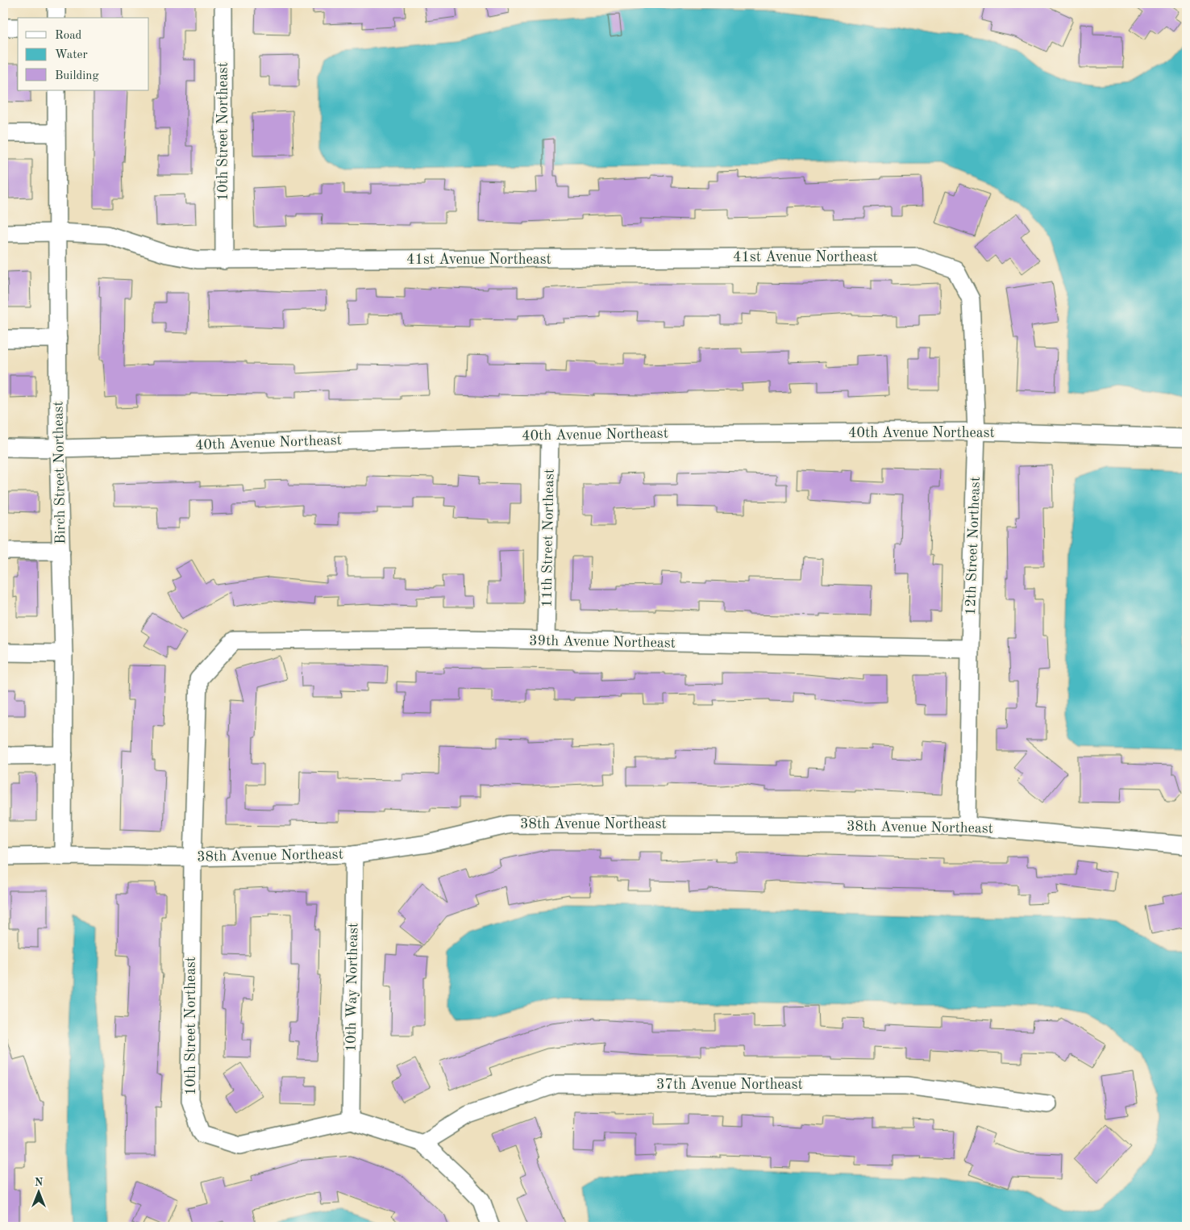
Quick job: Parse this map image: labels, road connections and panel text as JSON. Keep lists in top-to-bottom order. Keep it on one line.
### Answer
{"streets":{"street":["10th Street Northeast","41st Avenue Northeast","40th Avenue Northeast","Birch Street Northeast","11th Street Northeast","12th Street Northeast","39th Avenue Northeast","38th Avenue Northeast","10th Way Northeast","37th Avenue Northeast"]},"crossings":[["10th Street Northeast","41st Avenue Northeast"],["10th Street Northeast","39th Avenue Northeast"],["10th Street Northeast","38th Avenue Northeast"],["10th Street Northeast","10th Way Northeast"],["41st Avenue Northeast","Birch Street Northeast"],["41st Avenue Northeast","12th Street Northeast"],["40th Avenue Northeast","Birch Street Northeast"],["40th Avenue Northeast","11th Street Northeast"],["40th Avenue Northeast","12th Street Northeast"],["Birch Street Northeast","38th Avenue Northeast"],["11th Street Northeast","39th Avenue Northeast"],["12th Street Northeast","39th Avenue Northeast"],["12th Street Northeast","38th Avenue Northeast"],["38th Avenue Northeast","10th Way Northeast"]],"legend":["Road","Water","Building"],"north":"top"}
